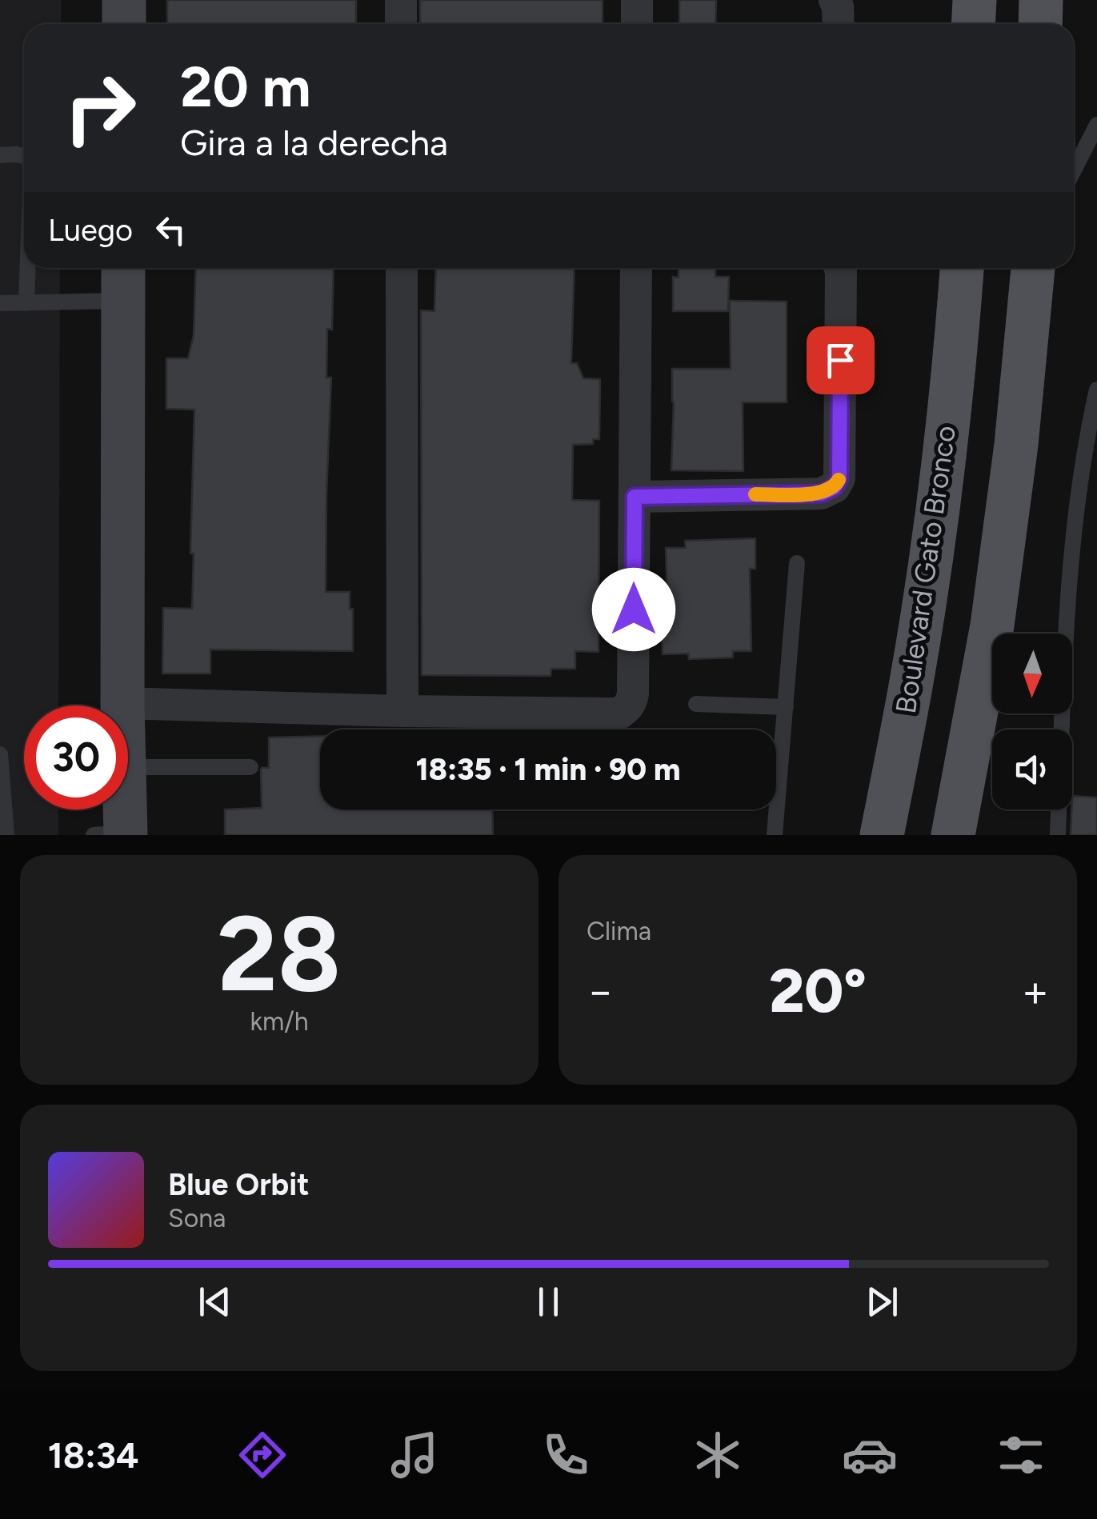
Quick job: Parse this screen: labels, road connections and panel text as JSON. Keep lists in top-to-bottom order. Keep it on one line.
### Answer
{"streets":{"main road":["Boulevard Gato Bronco"]},"north":"bottom","page":{"turn":["20 m","Gira a la derecha"],"then":"Luego","limit":"30","trip":"18:35 · 1 min · 90 m","tile":[["28","km/h"],"Clima"],"heat":["−","20°","+"],"song":["Blue Orbit","Sona"],"tabs":"18:34"}}
